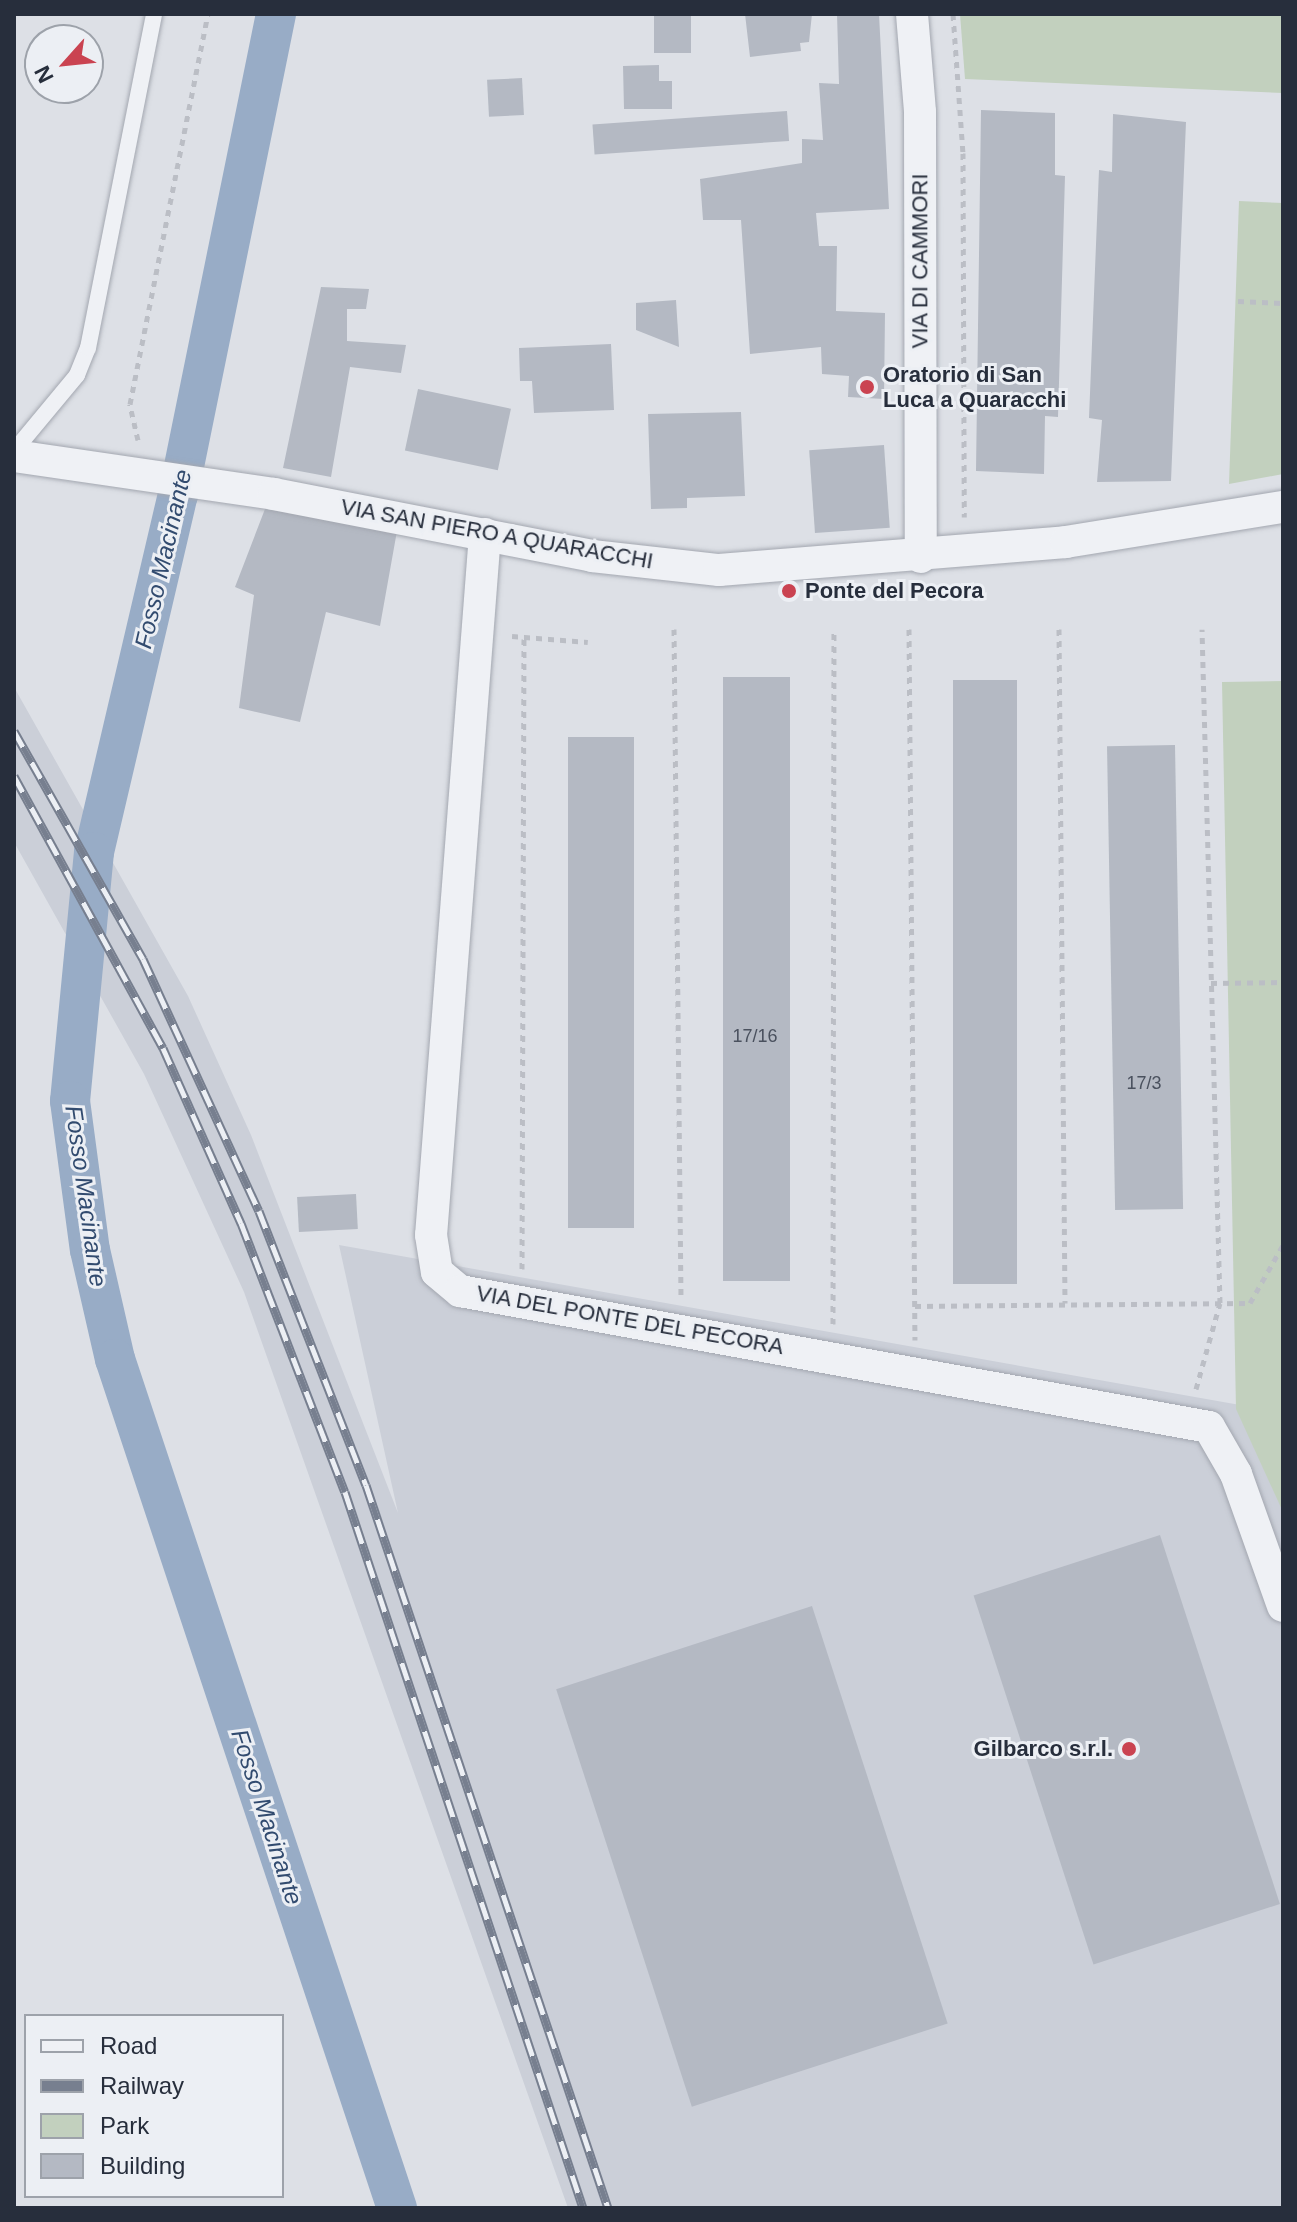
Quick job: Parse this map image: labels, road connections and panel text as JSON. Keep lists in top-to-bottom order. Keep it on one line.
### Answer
{"streets":{"street":["VIA DI CAMMORI","VIA SAN PIERO A QUARACCHI","VIA DEL PONTE DEL PECORA"]},"crossings":[["VIA DI CAMMORI","VIA SAN PIERO A QUARACCHI"],["VIA SAN PIERO A QUARACCHI","VIA DEL PONTE DEL PECORA"]],"water":["Fosso Macinante"],"places":["Oratorio di San Luca a Quaracchi","Ponte del Pecora","Gilbarco s.r.l."],"house_numbers":["17/16","17/3"],"legend":["Road","Railway","Park","Building"],"north":"bottom left"}
